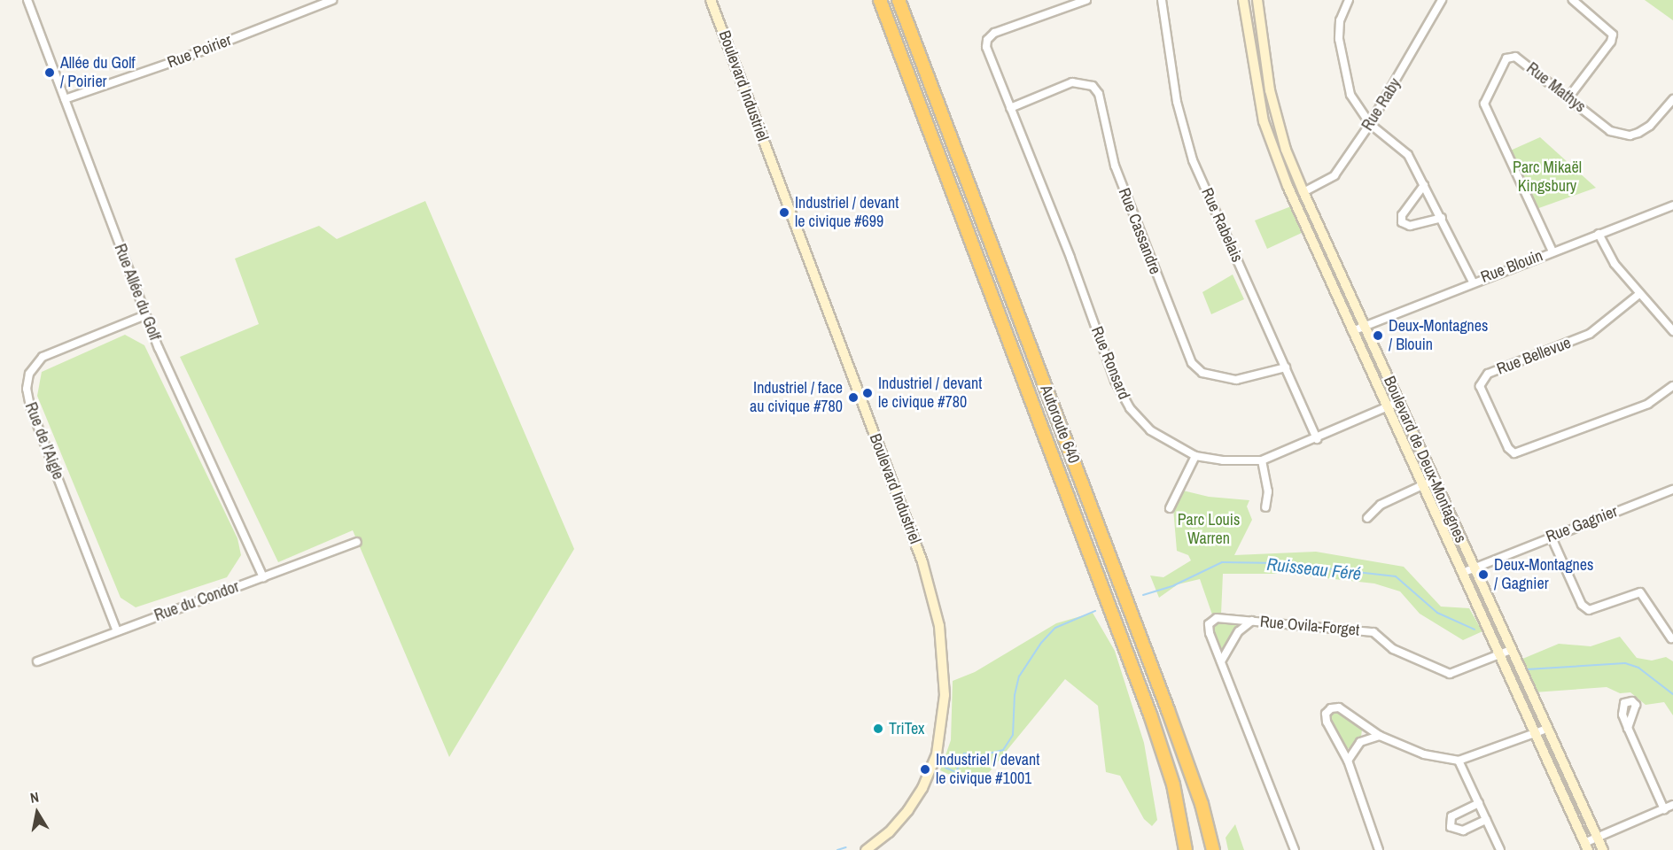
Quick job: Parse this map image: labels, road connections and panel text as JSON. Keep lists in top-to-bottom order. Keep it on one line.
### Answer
{"streets":{"highway":["Autoroute 640"],"street":["Rue Poirier","Boulevard Industriel","Rue Mathys","Rue Raby","Rue Rabelais","Rue Cassandre","Rue Blouin","Rue Allée du Golf","Rue Bellevue","Rue Ronsard","Rue de l'Aigle","Boulevard de Deux-Montagnes","Rue Gagnier","Rue du Condor","Rue Ovila-Forget"]},"crossings":[["Rue Poirier","Rue Allée du Golf"],["Rue Mathys","Rue Blouin"],["Rue Raby","Boulevard de Deux-Montagnes"],["Rue Rabelais","Rue Cassandre"],["Rue Rabelais","Rue Ronsard"],["Rue Cassandre","Rue Ronsard"],["Rue Blouin","Boulevard de Deux-Montagnes"],["Rue Allée du Golf","Rue de l'Aigle"],["Rue Allée du Golf","Rue du Condor"],["Rue Ronsard","Boulevard de Deux-Montagnes"],["Rue de l'Aigle","Rue du Condor"],["Boulevard de Deux-Montagnes","Rue Gagnier"],["Boulevard de Deux-Montagnes","Rue Ovila-Forget"]],"water":["Ruisseau Féré"],"parks":["Parc Mikaël Kingsbury","Parc Louis Warren"],"places":["Allée du Golf / Poirier","Industriel / devant le civique #699","Deux-Montagnes / Blouin","Industriel / devant le civique #780","Industriel / face au civique #780","Deux-Montagnes / Gagnier","TriTex","Industriel / devant le civique #1001"],"north":"top"}
